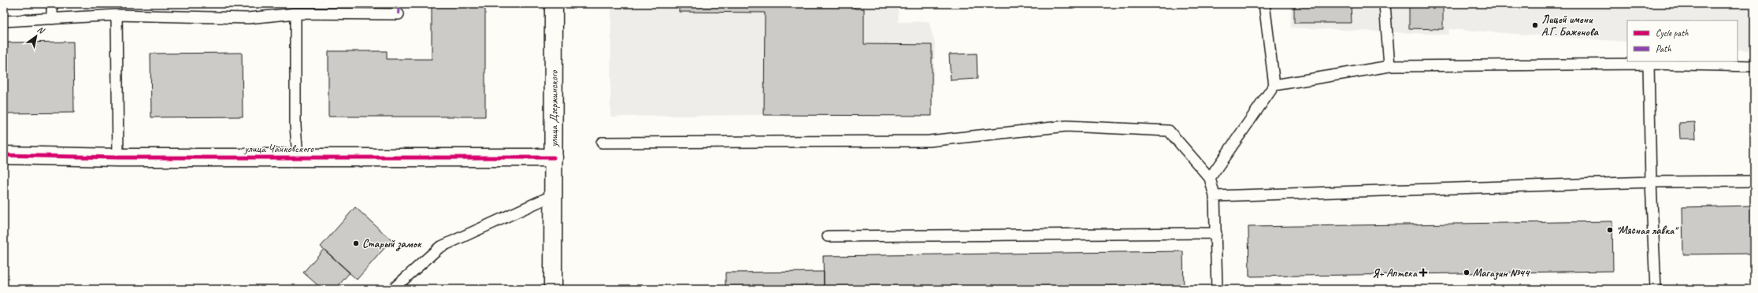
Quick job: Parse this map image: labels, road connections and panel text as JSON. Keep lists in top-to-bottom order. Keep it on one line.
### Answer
{"streets":{"street":["улица Дзержинского","улица Чайковского"]},"crossings":[["улица Дзержинского","улица Чайковского"]],"places":{"other":["Лицей имени А.Г. Баженова","\"Мясная лавка\"","Старый замок","Магазин №44"],"health":["Я+ Аптека"]},"legend":["Cycle path","Path"],"north":"top right"}
